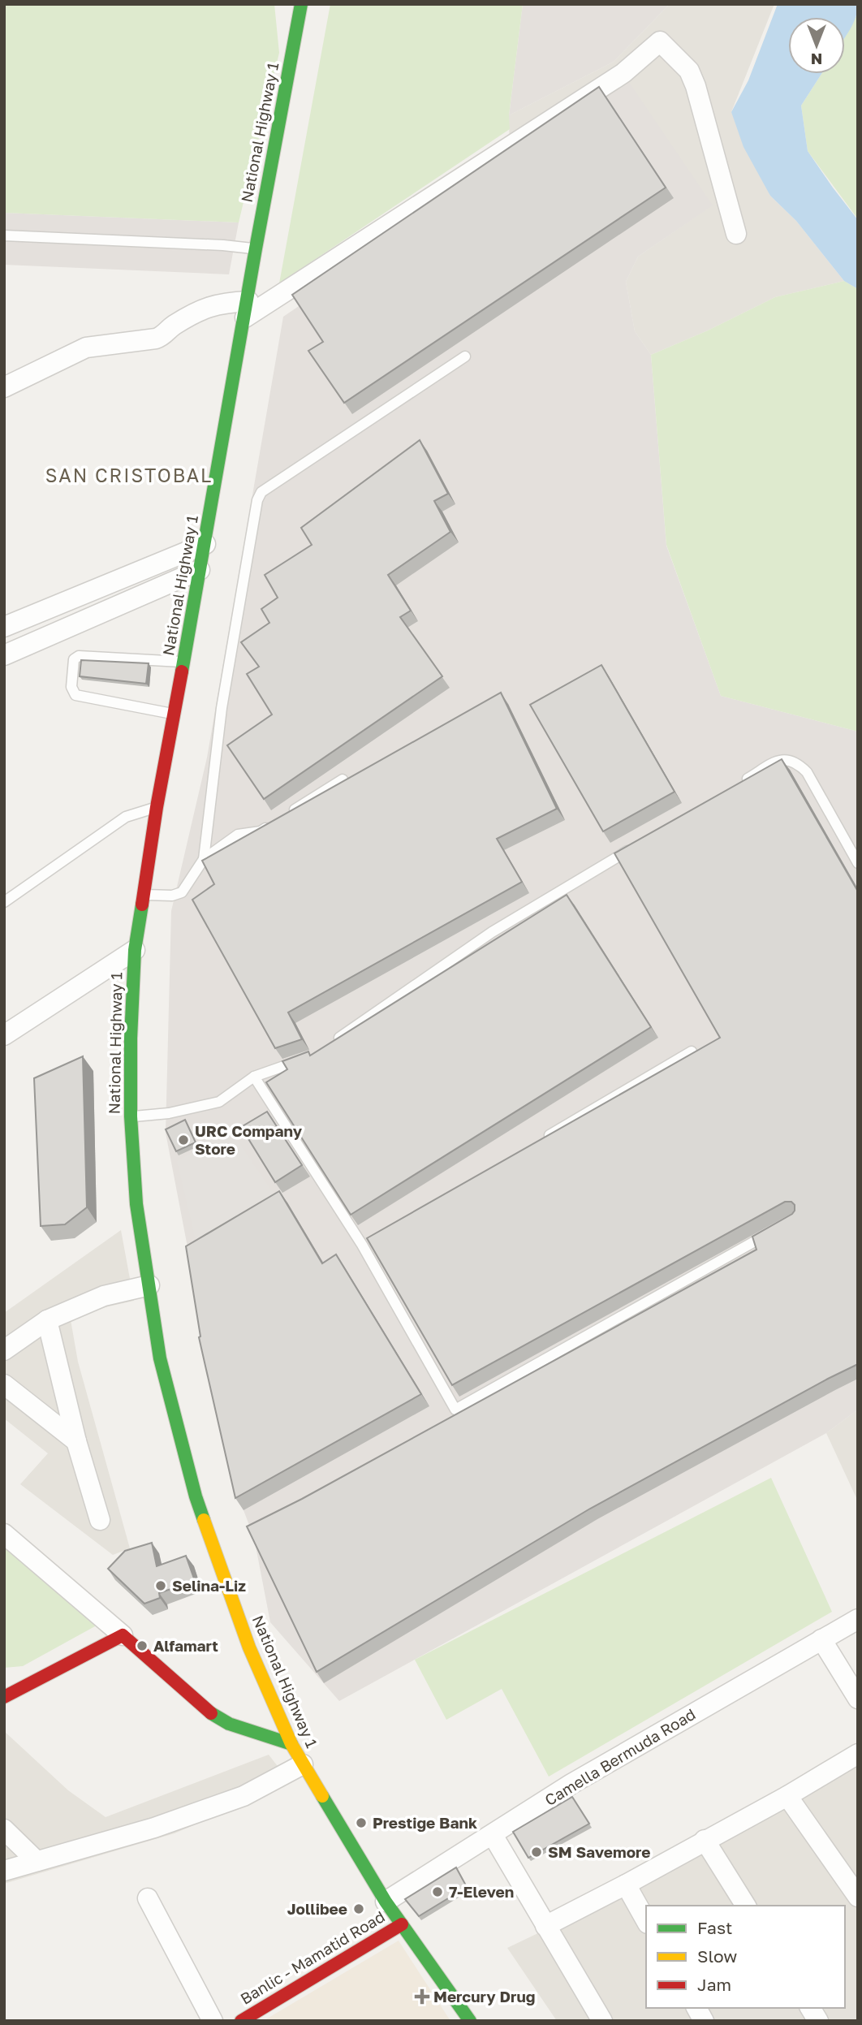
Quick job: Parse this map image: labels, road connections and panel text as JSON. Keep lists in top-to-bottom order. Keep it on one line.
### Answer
{"streets":{"main road":["National Highway 1","Banlic - Mamatid Road"],"street":["Camella Bermuda Road"]},"crossings":[["National Highway 1","Camella Bermuda Road"],["National Highway 1","Banlic - Mamatid Road"]],"districts":["SAN CRISTOBAL"],"places":{"other":["URC Company Store","Selina-Liz","Alfamart","Prestige Bank","SM Savemore","7-Eleven","Jollibee"],"health":["Mercury Drug"]},"legend":["Fast","Slow","Jam"],"north":"bottom"}
